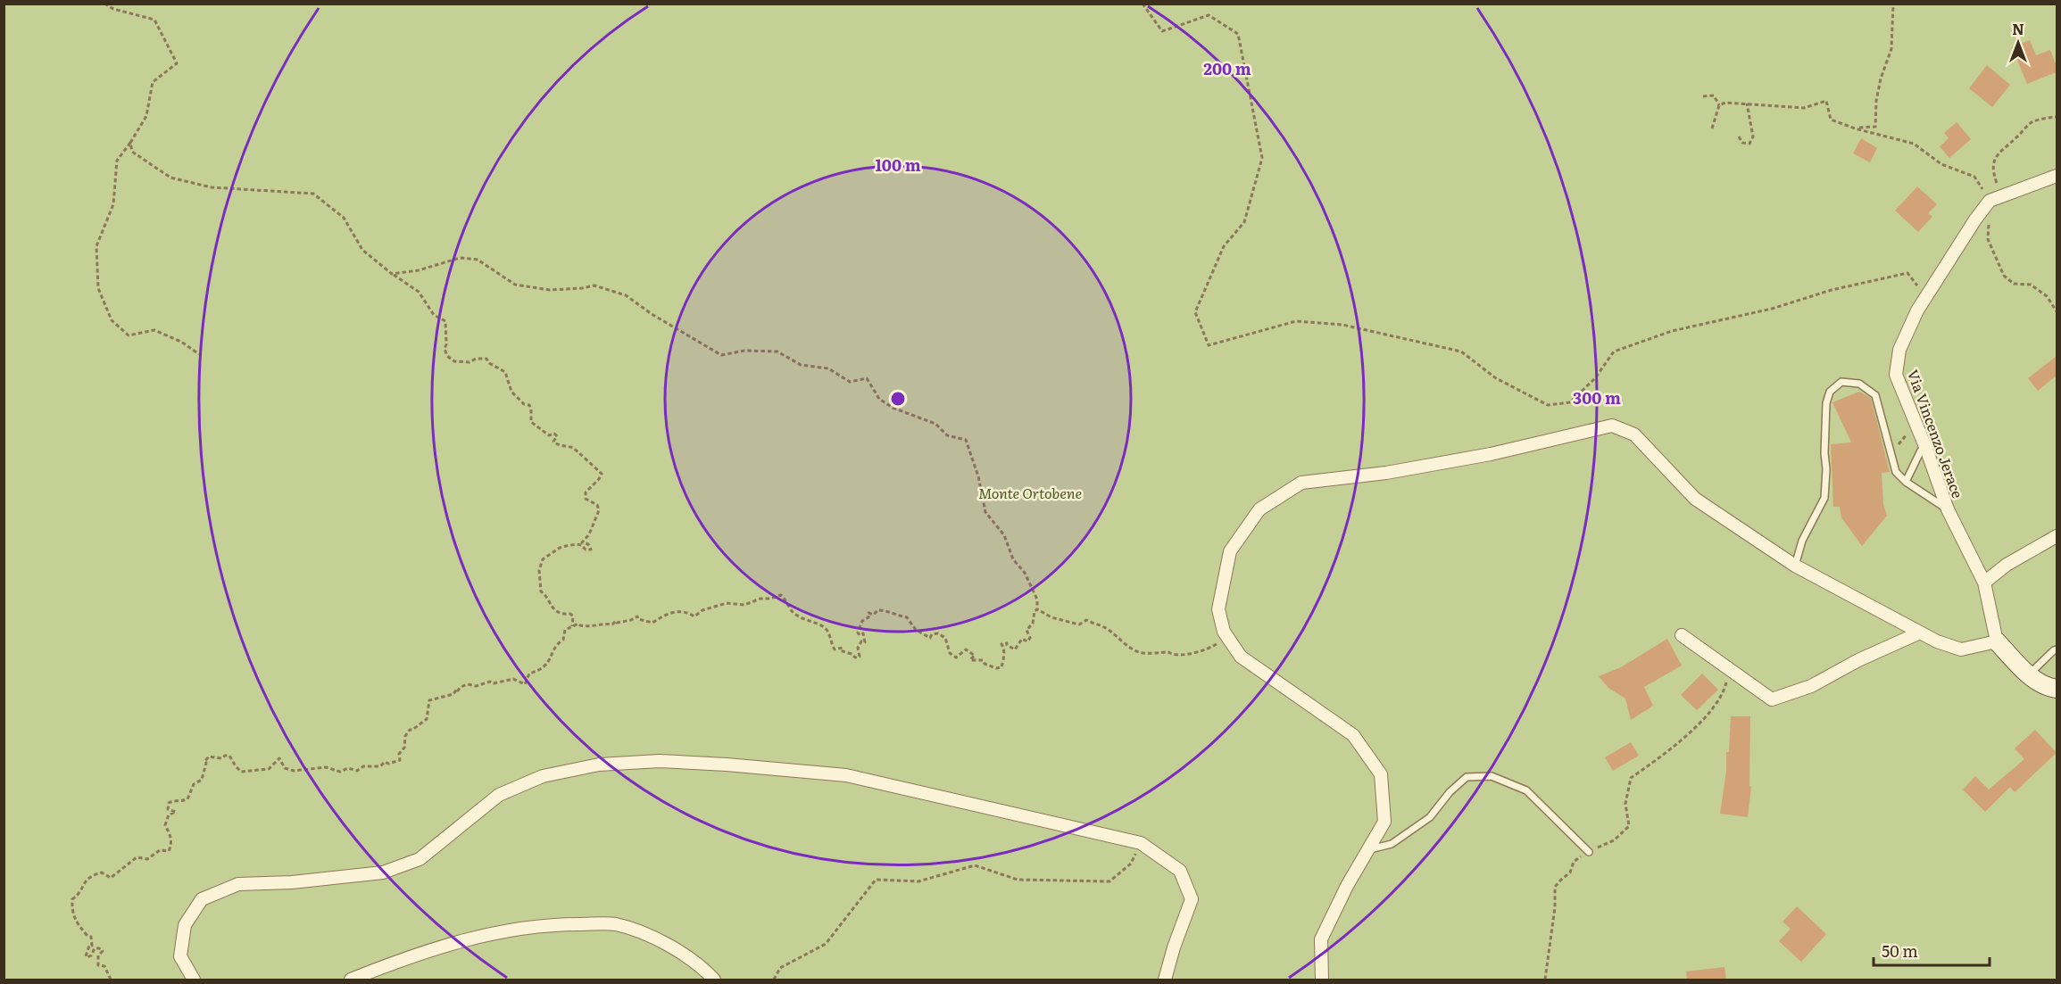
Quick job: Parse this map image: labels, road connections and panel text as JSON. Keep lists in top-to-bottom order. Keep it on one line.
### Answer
{"streets":{"street":["Via Vincenzo Jerace"]},"parks":["Monte Ortobene"],"scale_bar":"50 m","north":"top","rings":["200 m","100 m","300 m"]}
